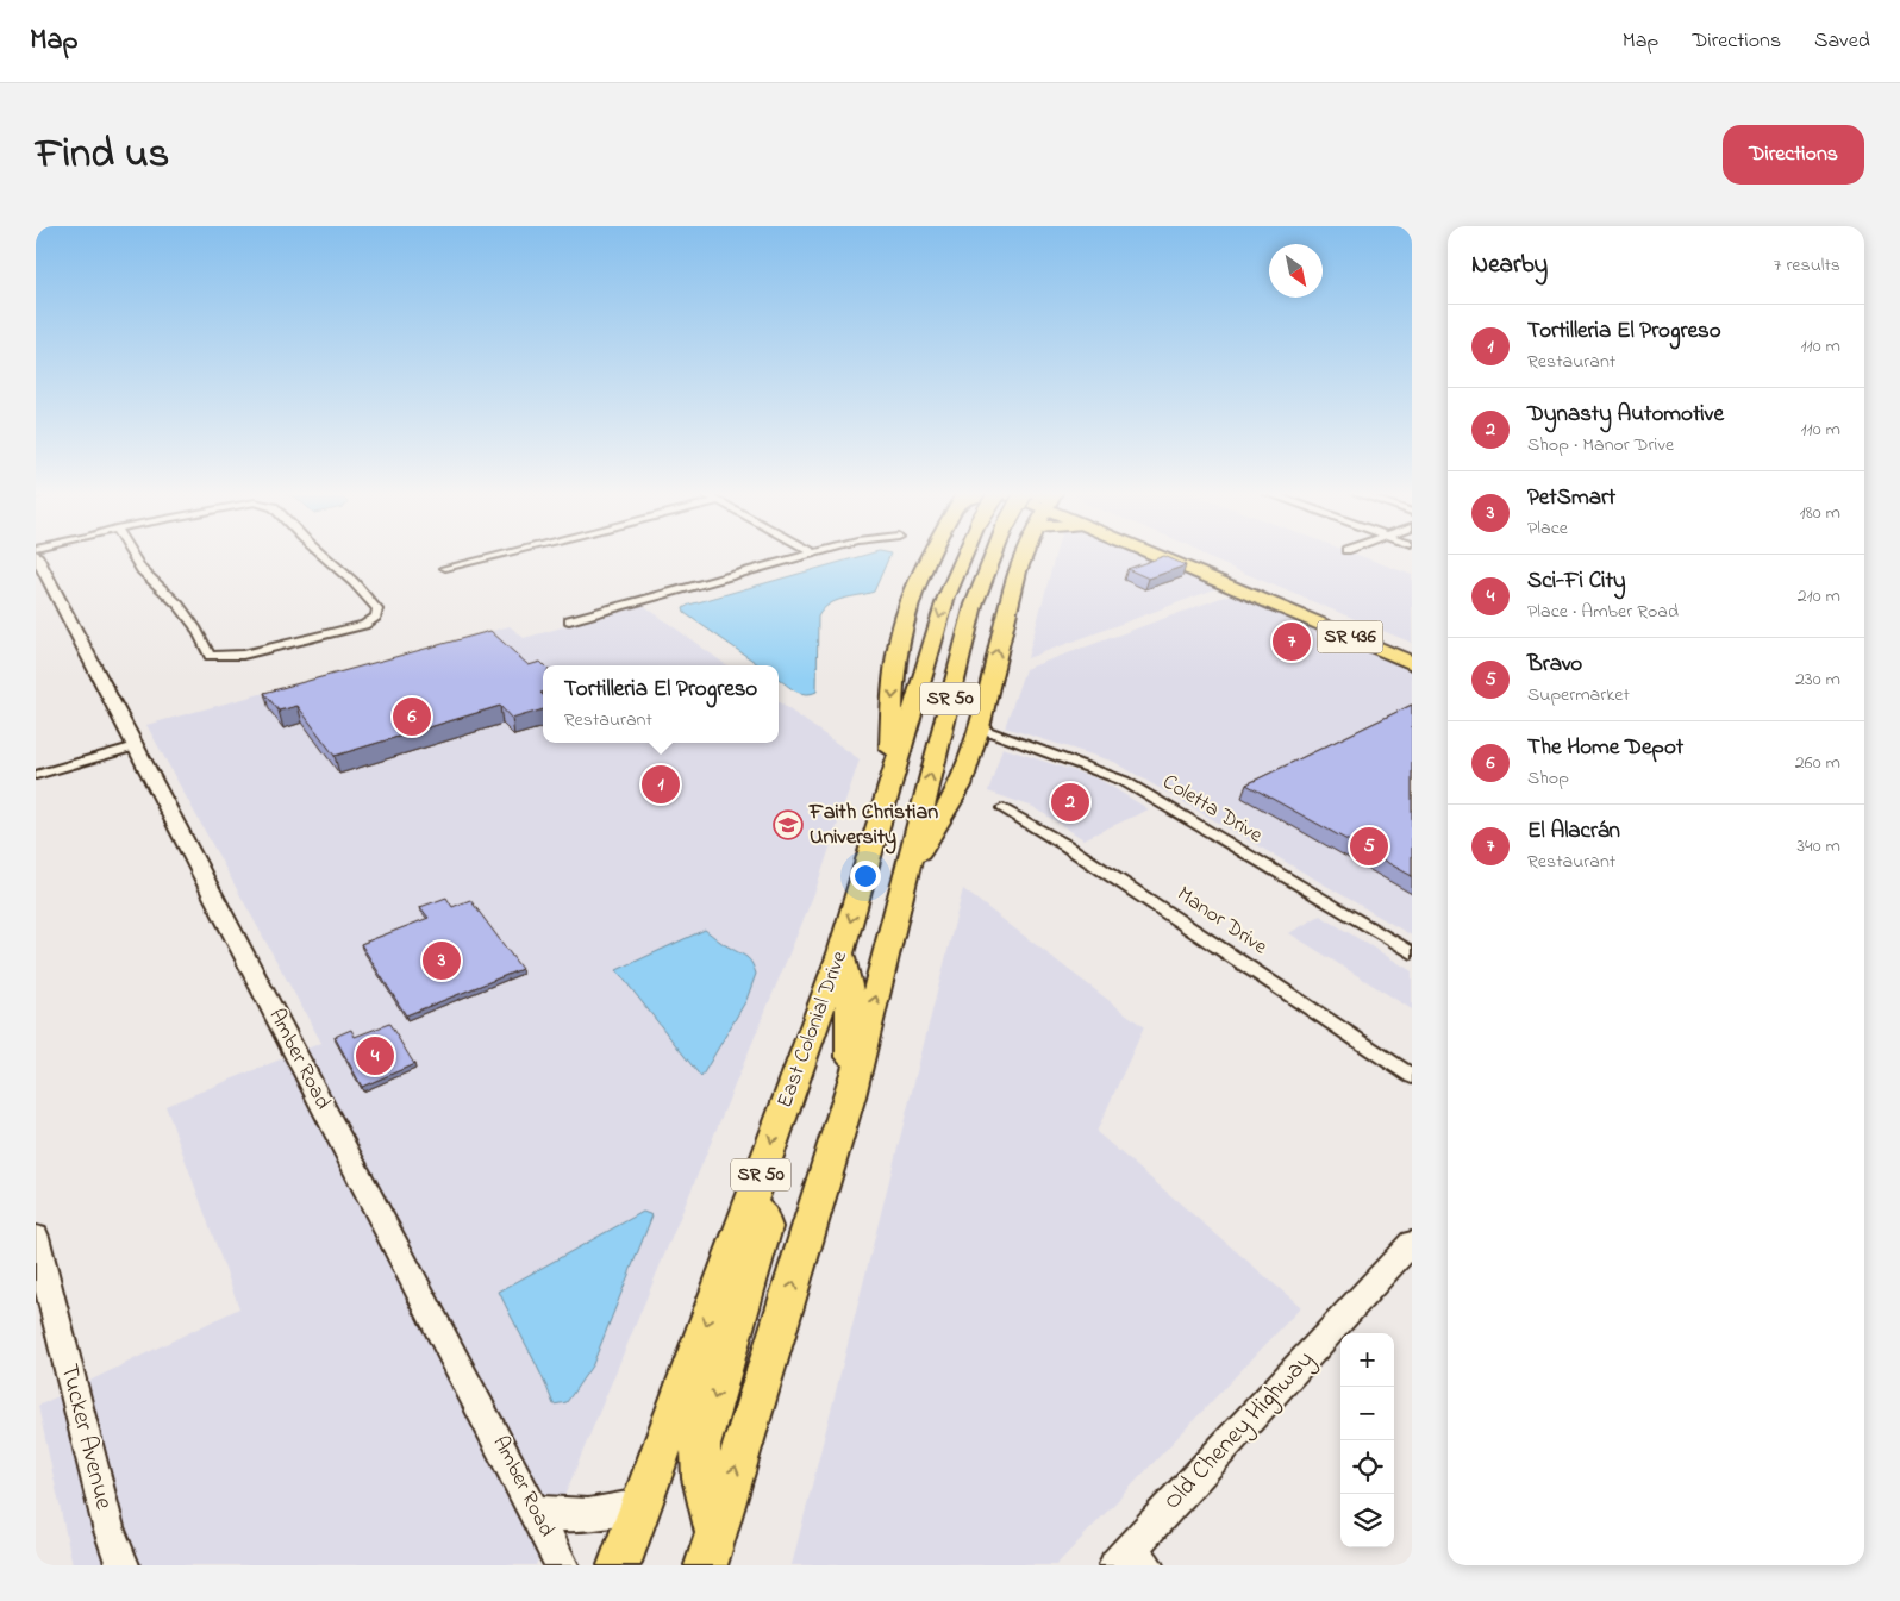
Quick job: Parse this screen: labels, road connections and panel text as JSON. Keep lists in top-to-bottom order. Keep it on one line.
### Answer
{"streets":{"main road":["SR 436","SR 50","East Colonial Drive"],"street":["Coletta Drive","Manor Drive","Amber Road","Old Cheney Highway","Tucker Avenue"]},"places":{"school or university":["Faith Christian University"]},"north":"bottom right","page":{"header":"Map","nav":["Map","Directions","Saved"],"title":"Find us","buttons":"Directions","heading":["Nearby","7 results"],"list":[{"mark":"1","name":"Tortilleria El Progreso","note":"Restaurant","value":"110 m"},{"mark":"2","name":"Dynasty Automotive","note":"Shop · Manor Drive","value":"110 m"},{"mark":"3","name":"PetSmart","note":"Place","value":"180 m"},{"mark":"4","name":"Sci-Fi City","note":"Place · Amber Road","value":"210 m"},{"mark":"5","name":"Bravo","note":"Supermarket","value":"230 m"},{"mark":"6","name":"The Home Depot","note":"Shop","value":"260 m"},{"mark":"7","name":"El Alacrán","note":"Restaurant","value":"340 m"}],"pins":["7","6","1","2","5","3","4"],"popup":["Tortilleria El Progreso","Restaurant"],"map_buttons":["+","−"]}}
